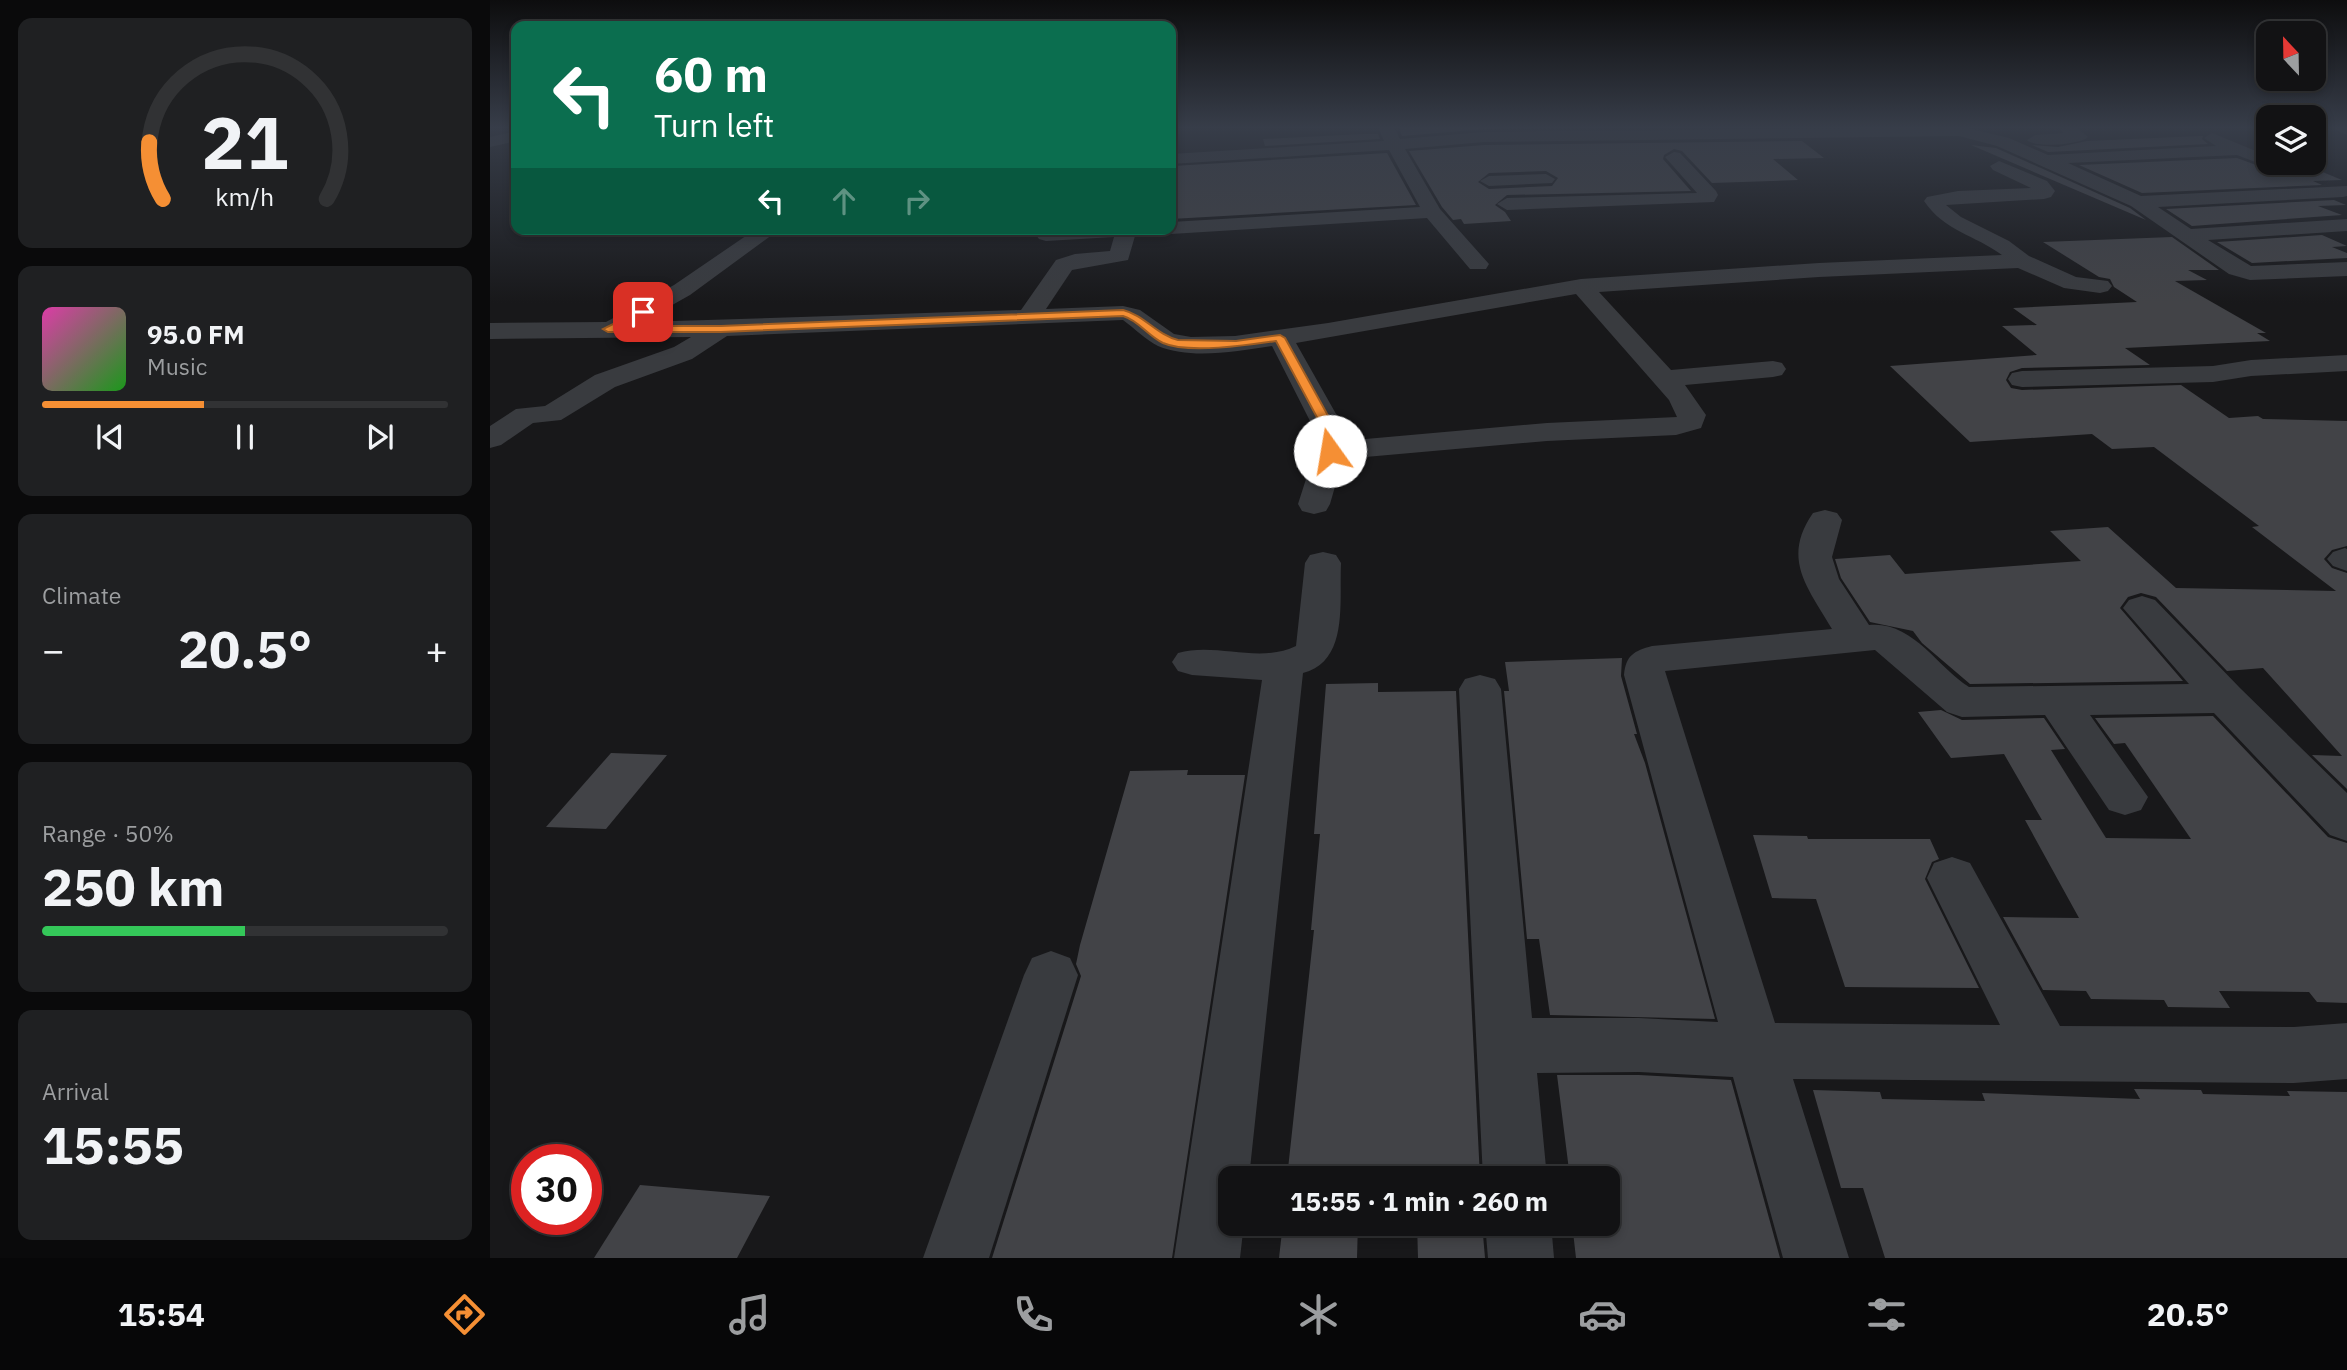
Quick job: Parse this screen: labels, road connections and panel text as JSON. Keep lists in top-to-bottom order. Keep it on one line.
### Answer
{"north":"top","page":{"turn":["60 m","Turn left"],"song":["95.0 FM","Music"],"tile":["Climate",["Range · 50%","250 km"],["Arrival","15:55"]],"heat":["−","20.5°","+"],"limit":"30","trip":"15:55 · 1 min · 260 m","tabs":["15:54","20.5°"],"gauge":["21","km/h"]}}
